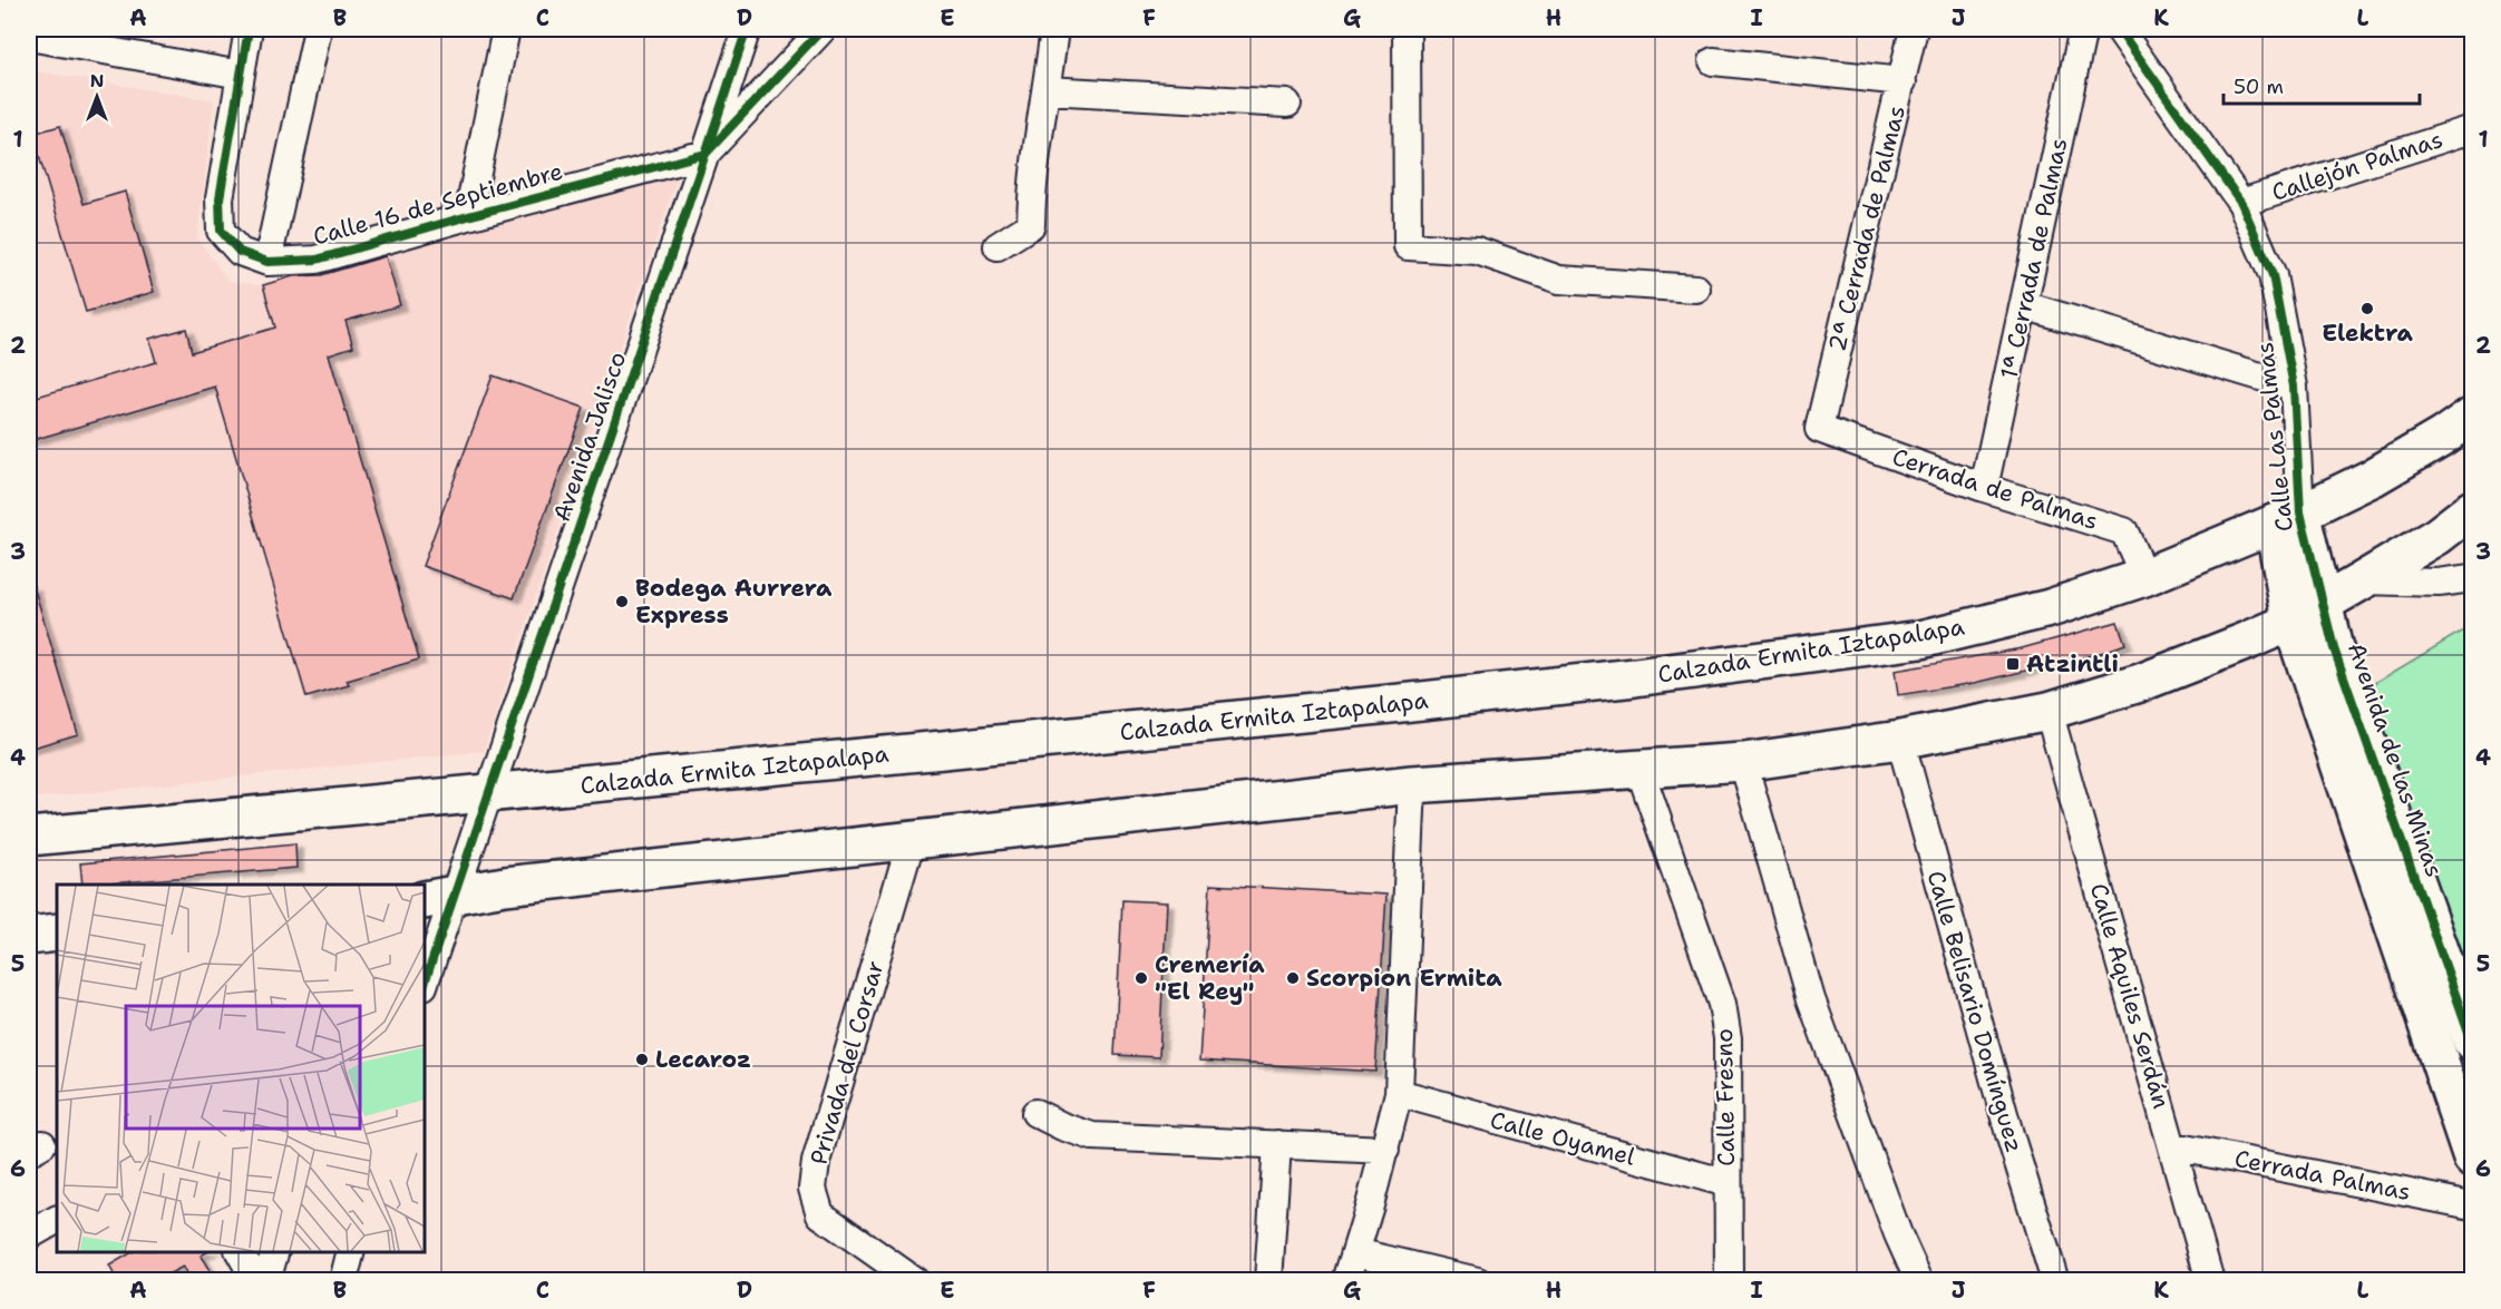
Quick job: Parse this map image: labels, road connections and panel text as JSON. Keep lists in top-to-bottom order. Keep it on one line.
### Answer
{"streets":{"main road":["Calle Las Palmas","Calzada Ermita Iztapalapa","Avenida de las Minas"],"street":["Callejón Palmas","Calle 16 de Septiembre","2ª Cerrada de Palmas","1ª Cerrada de Palmas","Avenida Jalisco","Cerrada de Palmas","Calle Aquiles Serdán","Calle Belisario Domínguez","Privada del Corsar","Calle Fresno","Calle Oyamel","Cerrada Palmas"]},"crossings":[["Callejón Palmas","Calle Las Palmas"],["Calle 16 de Septiembre","Avenida Jalisco"],["2ª Cerrada de Palmas","Cerrada de Palmas"],["1ª Cerrada de Palmas","Cerrada de Palmas"],["Avenida Jalisco","Calzada Ermita Iztapalapa"],["Calle Las Palmas","Calzada Ermita Iztapalapa"],["Calle Las Palmas","Avenida de las Minas"],["Cerrada de Palmas","Calzada Ermita Iztapalapa"],["Calle Aquiles Serdán","Cerrada Palmas"],["Calle Fresno","Calle Oyamel"]],"places":{"other":["Elektra","Bodega Aurrera Express","Cremería \"El Rey\"","Scorpion Ermita","Lecaroz"],"transit":["Atzintli"]},"scale_bar":"50 m","north":"top","grid":{"columns":["A","B","C","D","E","F","G","H","I","J","K","L"],"rows":["1","2","3","4","5","6"]}}
